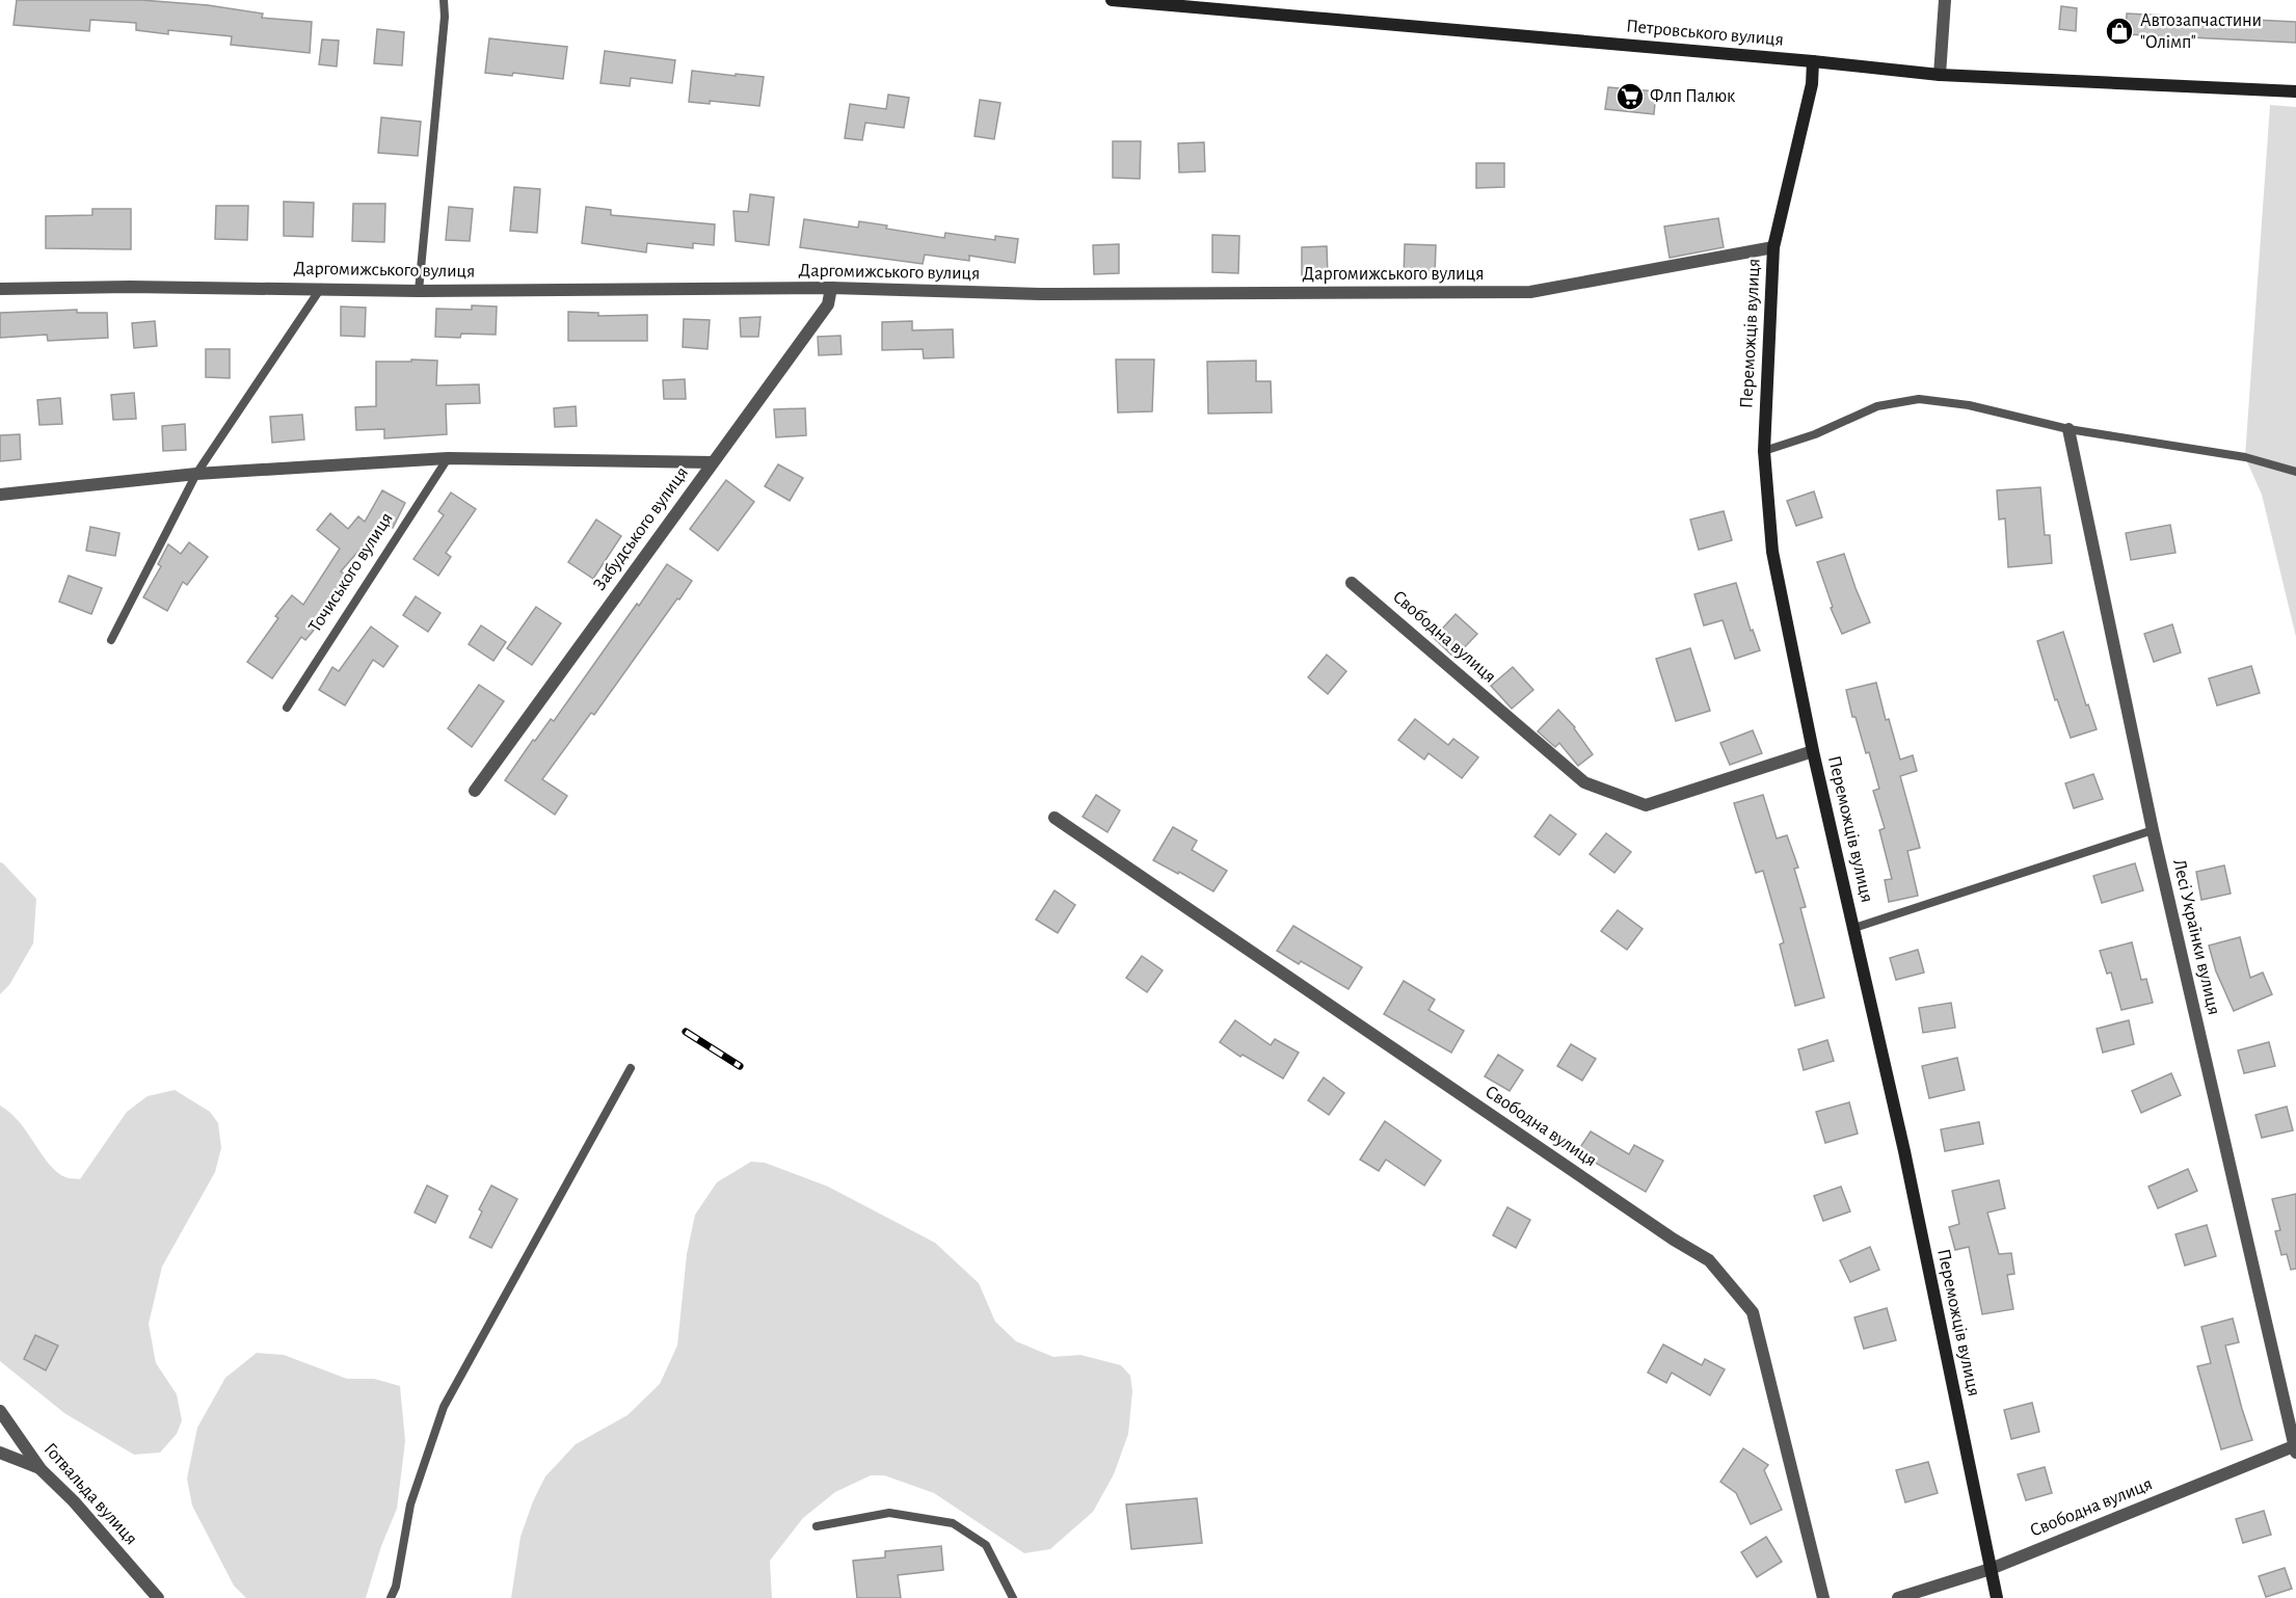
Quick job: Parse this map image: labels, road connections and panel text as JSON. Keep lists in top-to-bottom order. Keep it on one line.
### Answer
{"streets":{"main road":["Петровського вулиця","Переможців вулиця"],"street":["Даргомижського вулиця","Забудського вулиця","Свободна вулиця","Лесі Українки вулиця","Готвальда вулиця"],"lane":["Точиського вулиця"]},"crossings":[["Петровського вулиця","Переможців вулиця"],["Даргомижського вулиця","Переможців вулиця"],["Даргомижського вулиця","Забудського вулиця"],["Переможців вулиця","Свободна вулиця"],["Свободна вулиця","Лесі Українки вулиця"]],"places":{"shop":["Автозапчастини \"Олімп\""],"supermarket":["Флп Палюк"]}}
